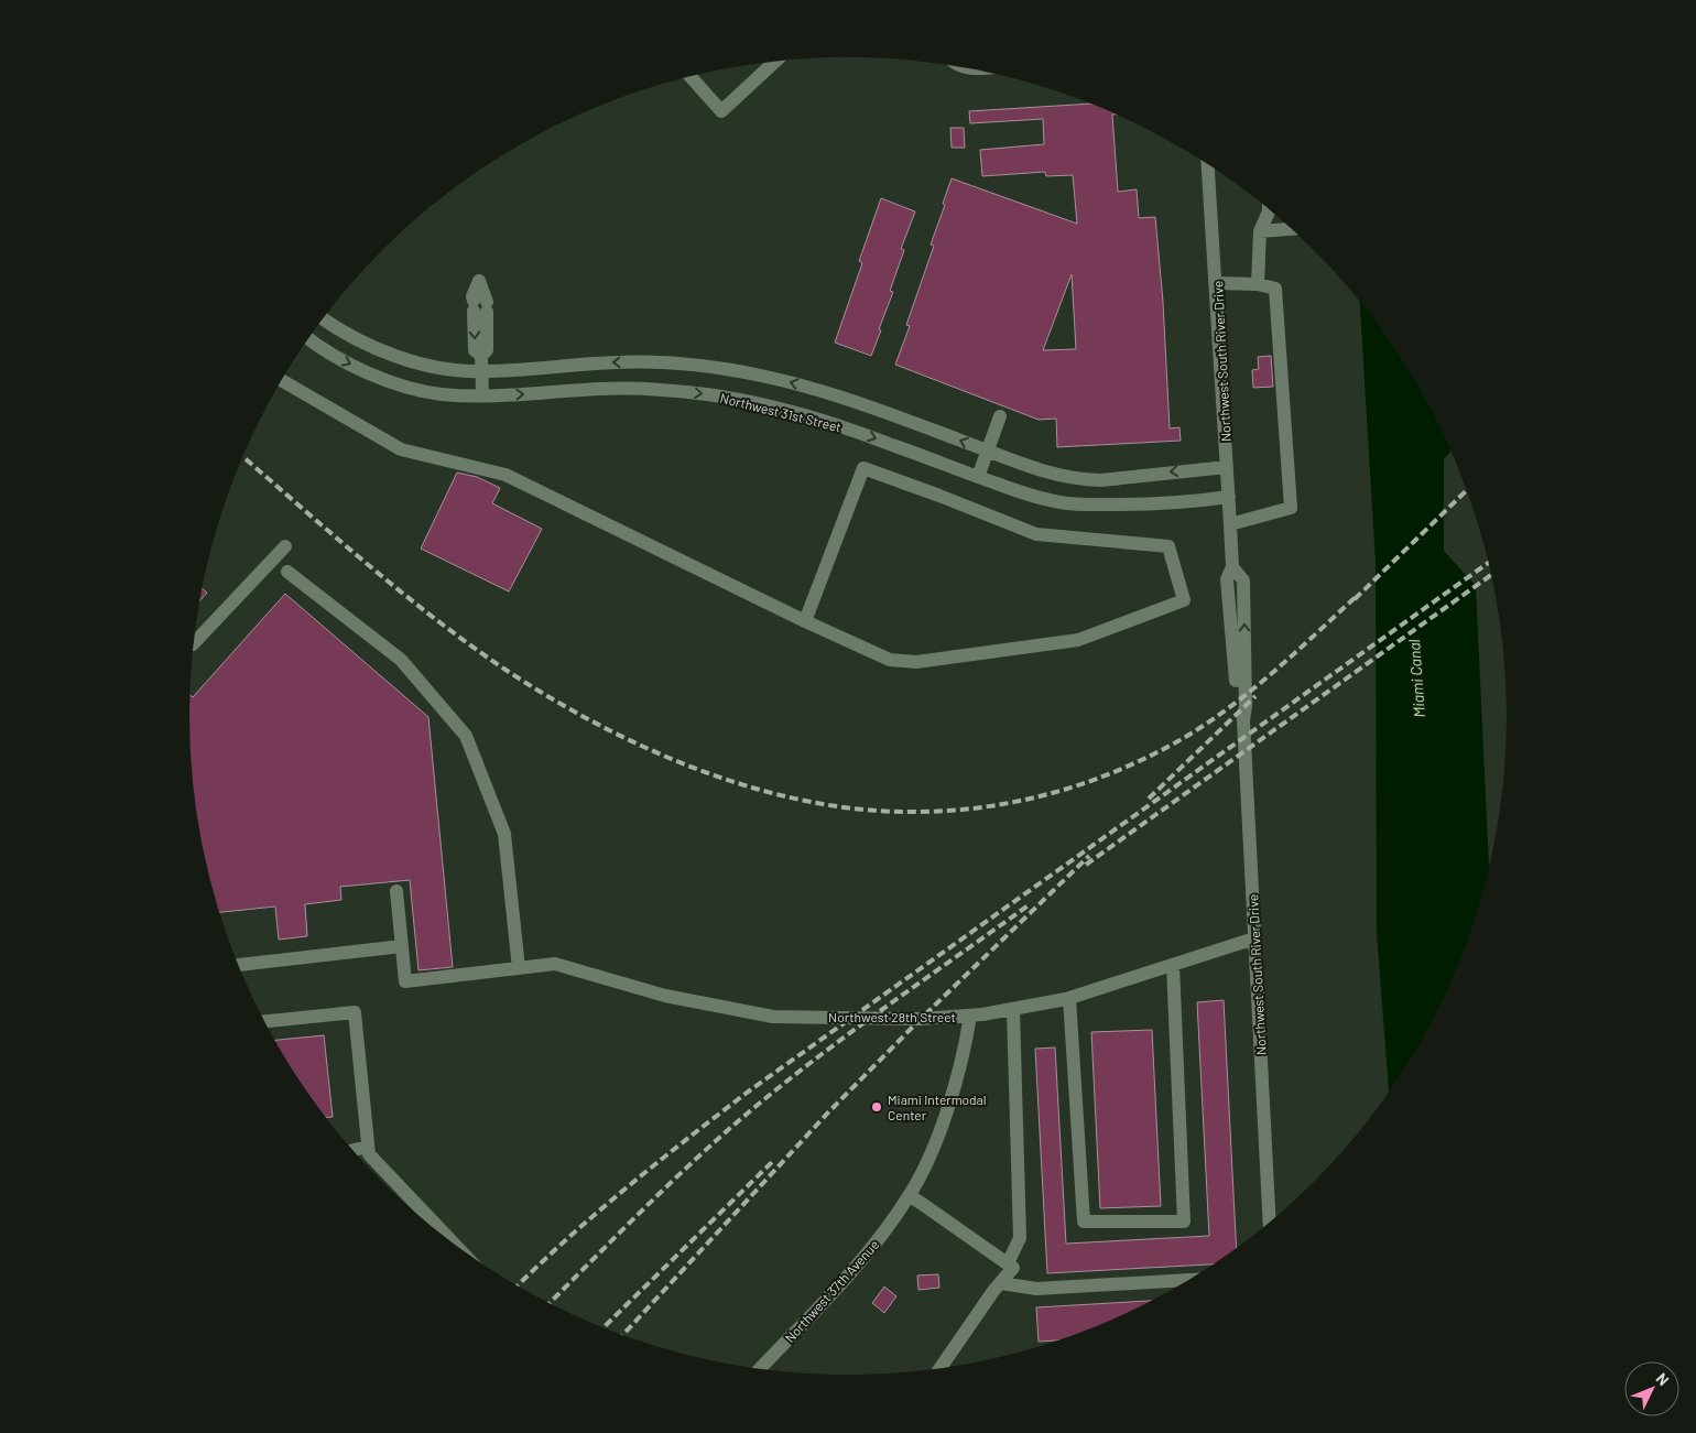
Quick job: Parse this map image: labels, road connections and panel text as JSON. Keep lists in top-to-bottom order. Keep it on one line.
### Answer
{"streets":{"street":["Northwest South River Drive","Northwest 31st Street","Northwest 28th Street","Northwest 37th Avenue"]},"crossings":[["Northwest South River Drive","Northwest 31st Street"],["Northwest South River Drive","Northwest 28th Street"],["Northwest 28th Street","Northwest 37th Avenue"]],"water":["Miami Canal"],"places":["Miami Intermodal Center"],"north":"top right"}
